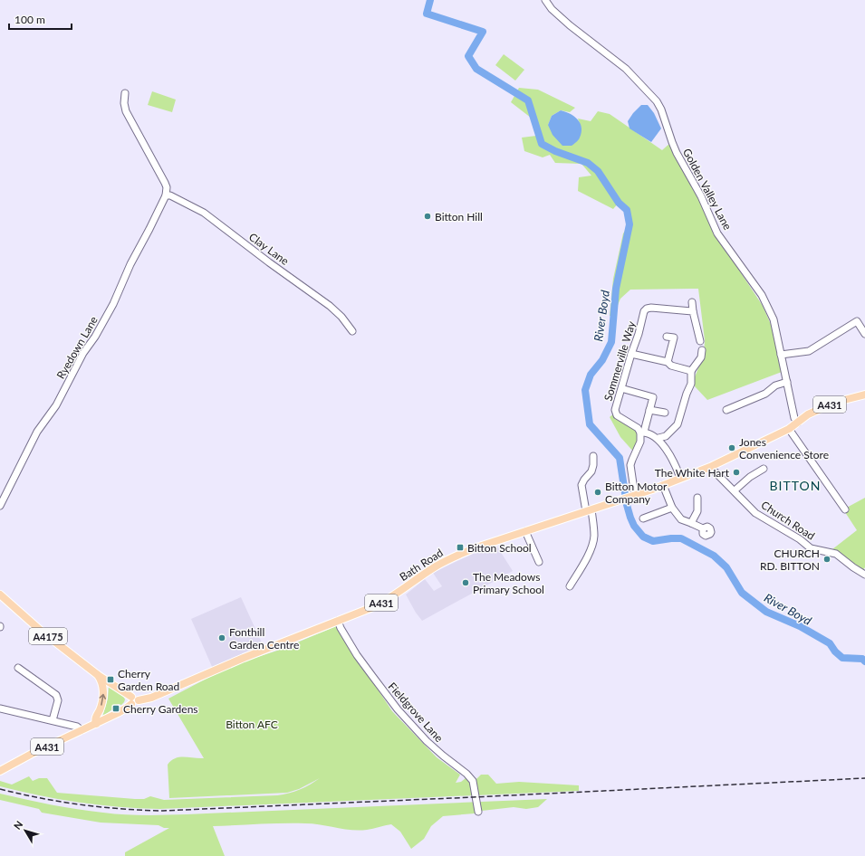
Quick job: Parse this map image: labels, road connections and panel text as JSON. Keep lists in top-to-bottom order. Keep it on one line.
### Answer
{"streets":{"main road":["A431","Bath Road","A4175"],"street":["Golden Valley Lane","Clay Lane","Ryedown Lane","Sommerville Way","Church Road","Fieldgrove Lane"]},"crossings":[["Golden Valley Lane","A431"],["Clay Lane","Ryedown Lane"],["A431","Church Road"],["A431","Bath Road"],["A431","A4175"],["Bath Road","A4175"],["Bath Road","Fieldgrove Lane"]],"districts":["BITTON"],"water":["River Boyd"],"parks":["Bitton AFC"],"places":{"other":["Bitton Hill","Jones Convenience Store","The White Hart","Bitton Motor Company","CHURCH RD. BITTON","The Meadows Primary School","Fonthill Garden Centre"],"transit":["Bitton School","Cherry Garden Road","Cherry Gardens"]},"scale_bar":"100 m","north":"top left"}
